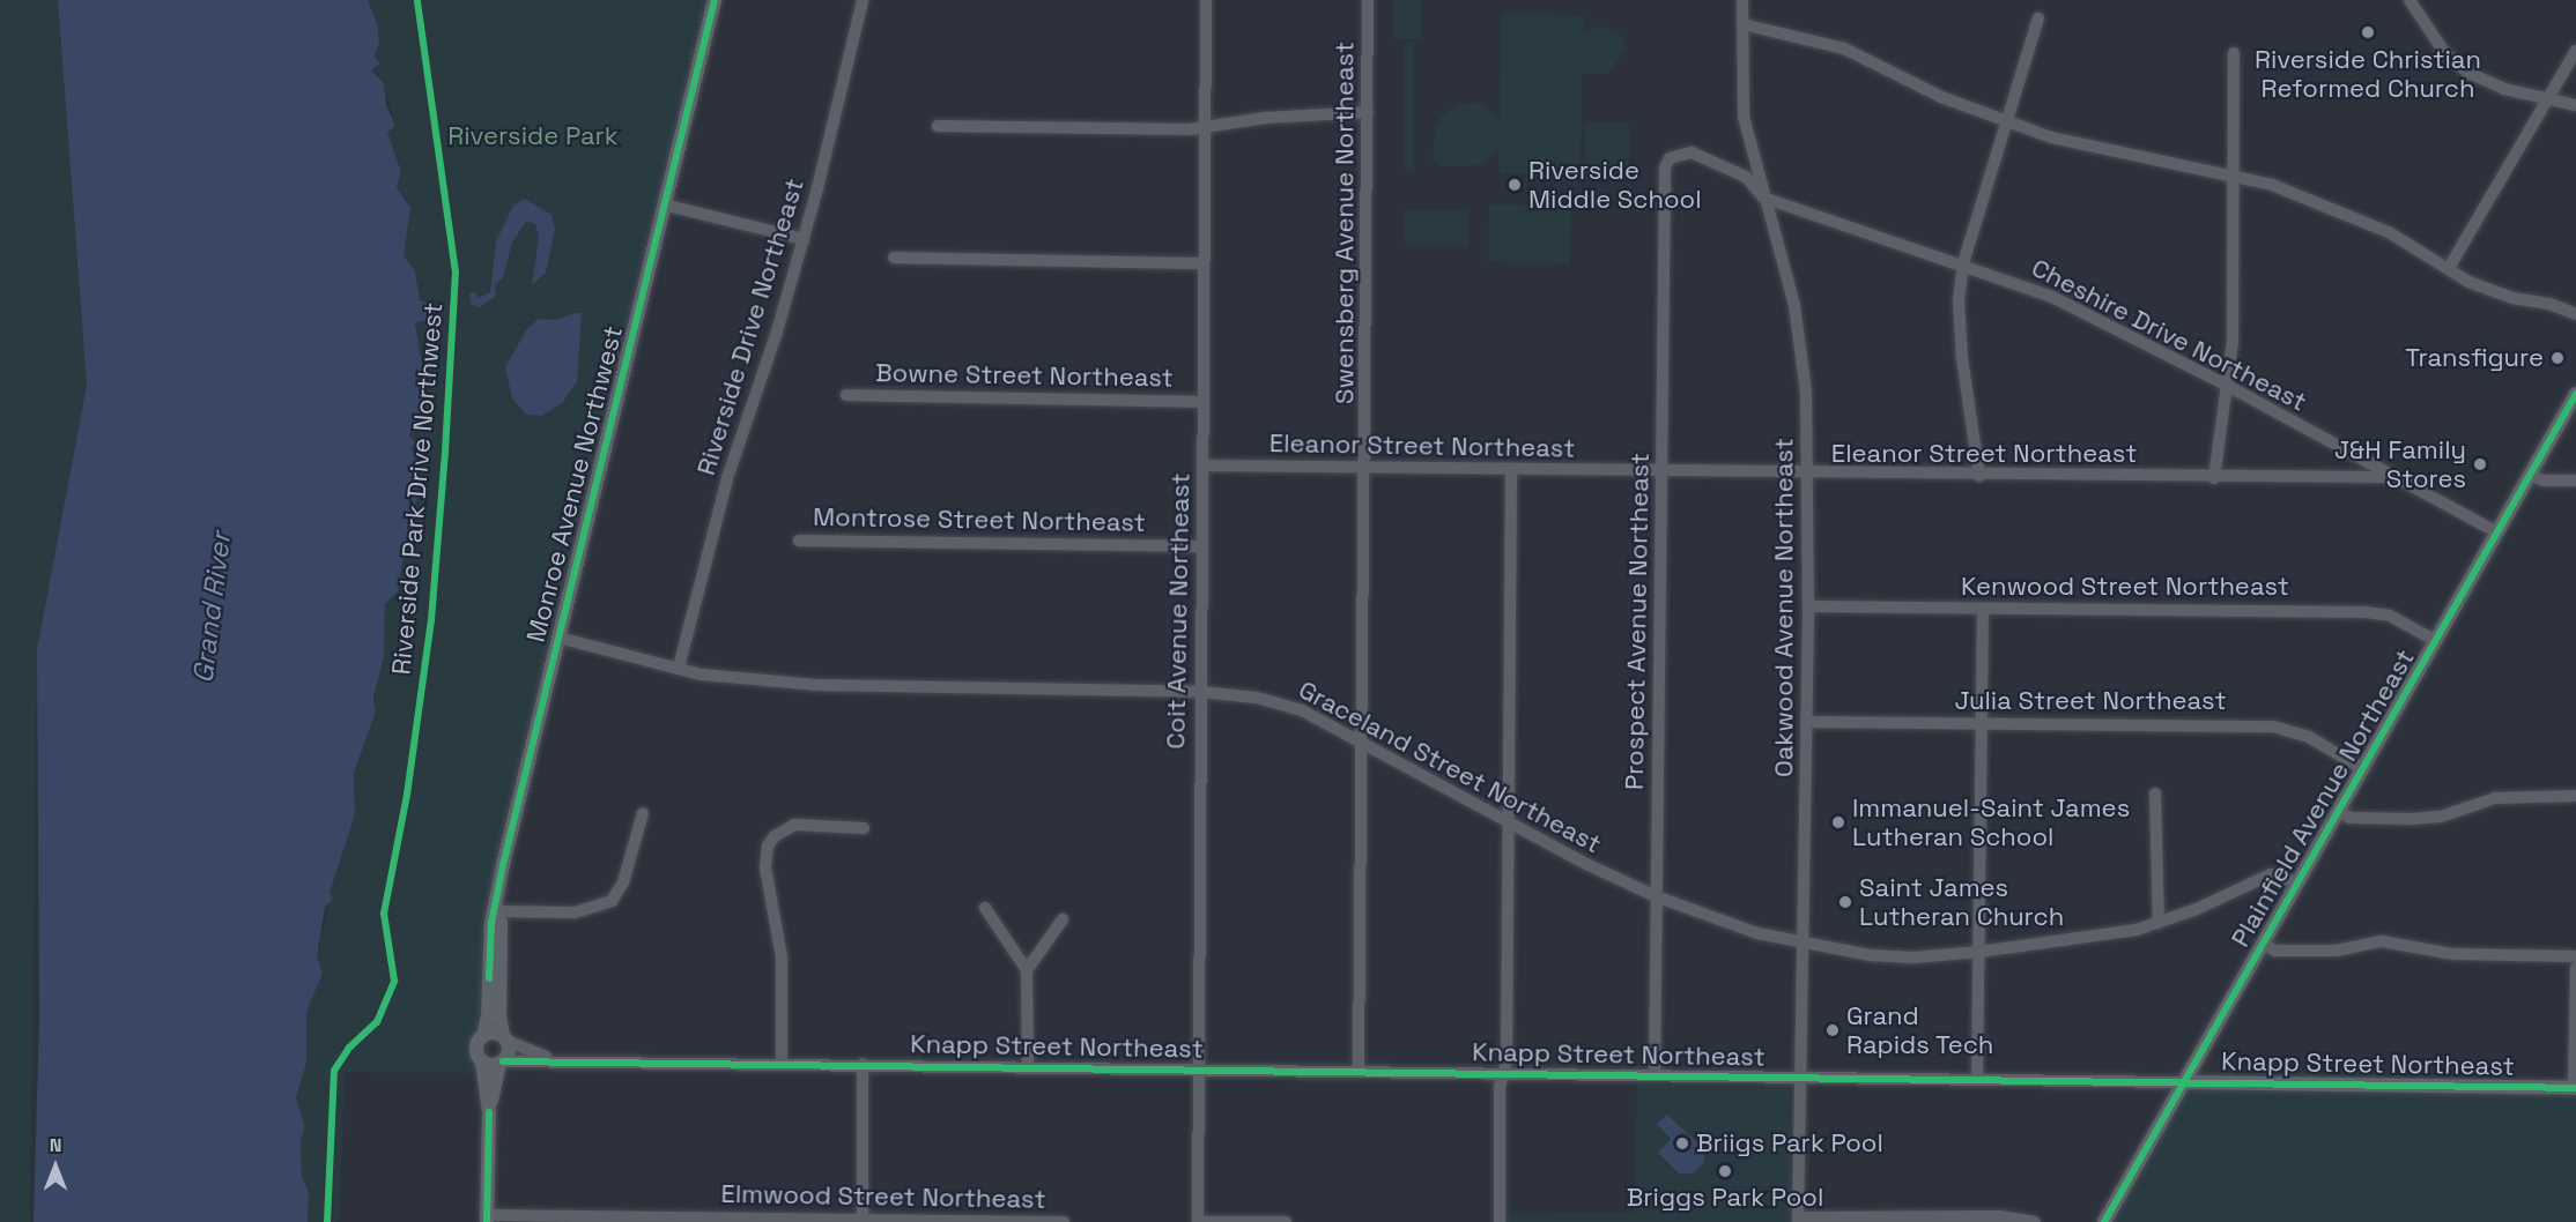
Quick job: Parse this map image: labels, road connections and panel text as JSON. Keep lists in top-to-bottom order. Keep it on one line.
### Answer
{"streets":{"main road":["Monroe Avenue Northwest","Plainfield Avenue Northeast","Knapp Street Northeast"],"street":["Swensberg Avenue Northeast","Riverside Drive Northeast","Cheshire Drive Northeast","Bowne Street Northeast","Eleanor Street Northeast","Montrose Street Northeast","Kenwood Street Northeast","Oakwood Avenue Northeast","Coit Avenue Northeast","Prospect Avenue Northeast","Julia Street Northeast","Graceland Street Northeast","Elmwood Street Northeast"],"cycle path":["Riverside Park Drive Northwest"]},"crossings":[["Swensberg Avenue Northeast","Eleanor Street Northeast"],["Swensberg Avenue Northeast","Graceland Street Northeast"],["Swensberg Avenue Northeast","Knapp Street Northeast"],["Riverside Drive Northeast","Graceland Street Northeast"],["Cheshire Drive Northeast","Eleanor Street Northeast"],["Cheshire Drive Northeast","Oakwood Avenue Northeast"],["Cheshire Drive Northeast","Prospect Avenue Northeast"],["Cheshire Drive Northeast","Plainfield Avenue Northeast"],["Bowne Street Northeast","Coit Avenue Northeast"],["Eleanor Street Northeast","Oakwood Avenue Northeast"],["Eleanor Street Northeast","Coit Avenue Northeast"],["Eleanor Street Northeast","Prospect Avenue Northeast"],["Monroe Avenue Northwest","Graceland Street Northeast"],["Monroe Avenue Northwest","Knapp Street Northeast"],["Montrose Street Northeast","Coit Avenue Northeast"],["Kenwood Street Northeast","Oakwood Avenue Northeast"],["Kenwood Street Northeast","Plainfield Avenue Northeast"],["Oakwood Avenue Northeast","Julia Street Northeast"],["Oakwood Avenue Northeast","Graceland Street Northeast"],["Oakwood Avenue Northeast","Knapp Street Northeast"],["Coit Avenue Northeast","Graceland Street Northeast"],["Coit Avenue Northeast","Knapp Street Northeast"],["Prospect Avenue Northeast","Graceland Street Northeast"],["Prospect Avenue Northeast","Knapp Street Northeast"],["Julia Street Northeast","Plainfield Avenue Northeast"],["Graceland Street Northeast","Plainfield Avenue Northeast"],["Plainfield Avenue Northeast","Knapp Street Northeast"]],"water":["Grand River"],"parks":["Riverside Park"],"places":["Riverside Christian Reformed Church","Riverside Middle School","Transfigure","J&H Family Stores","Immanuel-Saint James Lutheran School","Saint James Lutheran Church","Grand Rapids Tech","Briigs Park Pool","Briggs Park Pool"],"north":"top"}
